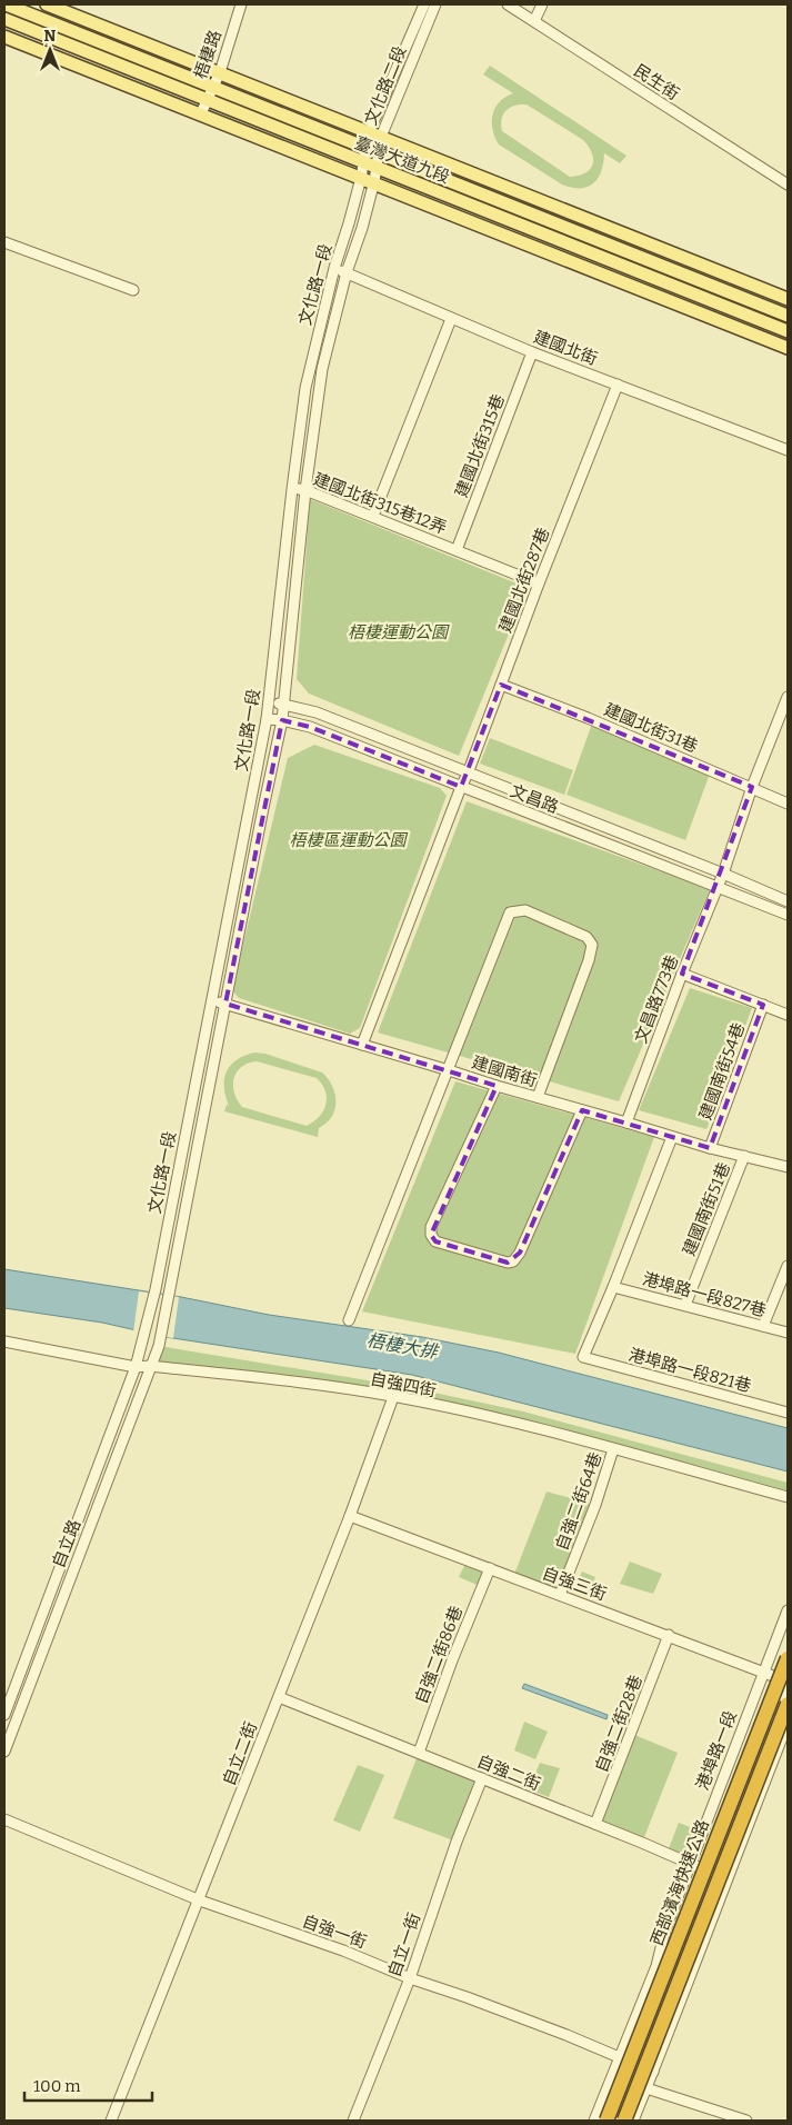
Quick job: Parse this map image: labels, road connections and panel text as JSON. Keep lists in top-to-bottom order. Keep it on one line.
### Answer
{"streets":{"highway":["西部濱海快速公路"],"main road":["臺灣大道九段"],"street":["梧棲路","民生街","文化路二段","文化路一段","建國北街","建國北街315巷","建國北街315巷12弄","建國北街287巷","建國北街31巷","文昌路","文昌路773巷","建國南街","建國南街54巷","建國南街51巷","港埠路一段827巷","港埠路一段821巷","自強四街","自強二街64巷","自立路","自強三街","自強二街86巷","自強二街28巷","港埠路一段","自立二街","自強二街","自強一街","自立一街"]},"crossings":[["梧棲路","臺灣大道九段"],["文化路二段","臺灣大道九段"],["文化路二段","文化路一段"],["臺灣大道九段","文化路一段"],["文化路一段","建國北街"],["文化路一段","建國北街315巷12弄"],["文化路一段","文昌路"],["文化路一段","建國南街"],["文化路一段","自立路"],["建國北街","建國北街315巷"],["建國北街","建國北街287巷"],["建國北街315巷","建國北街315巷12弄"],["建國北街315巷12弄","建國北街287巷"],["建國北街287巷","建國北街31巷"],["建國北街287巷","文昌路"],["建國北街287巷","建國南街"],["建國北街31巷","文昌路773巷"],["文昌路","文昌路773巷"],["文昌路773巷","建國南街"],["建國南街","建國南街54巷"],["建國南街","建國南街51巷"],["建國南街51巷","港埠路一段827巷"],["港埠路一段827巷","港埠路一段821巷"],["自強四街","自強二街64巷"],["自強四街","自立路"],["自強四街","自立二街"],["自強二街64巷","自強三街"],["自強三街","自強二街86巷"],["自強三街","自強二街28巷"],["自強三街","港埠路一段"],["自強三街","自立二街"],["自強二街86巷","自強二街"],["自強二街28巷","自強二街"],["港埠路一段","自強二街"],["港埠路一段","自強一街"],["自立二街","自強二街"],["自立二街","自強一街"],["自強二街","自立一街"],["自強一街","自立一街"]],"water":["梧棲大排"],"parks":["梧棲運動公園","梧棲區運動公園"],"scale_bar":"100 m","north":"top"}
